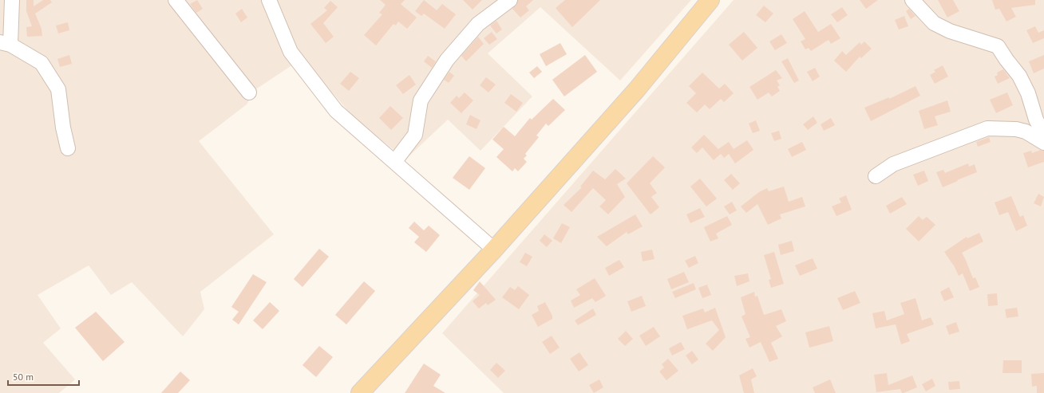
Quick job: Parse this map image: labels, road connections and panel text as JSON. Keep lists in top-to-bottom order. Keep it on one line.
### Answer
{"scale_bar":"50 m"}
